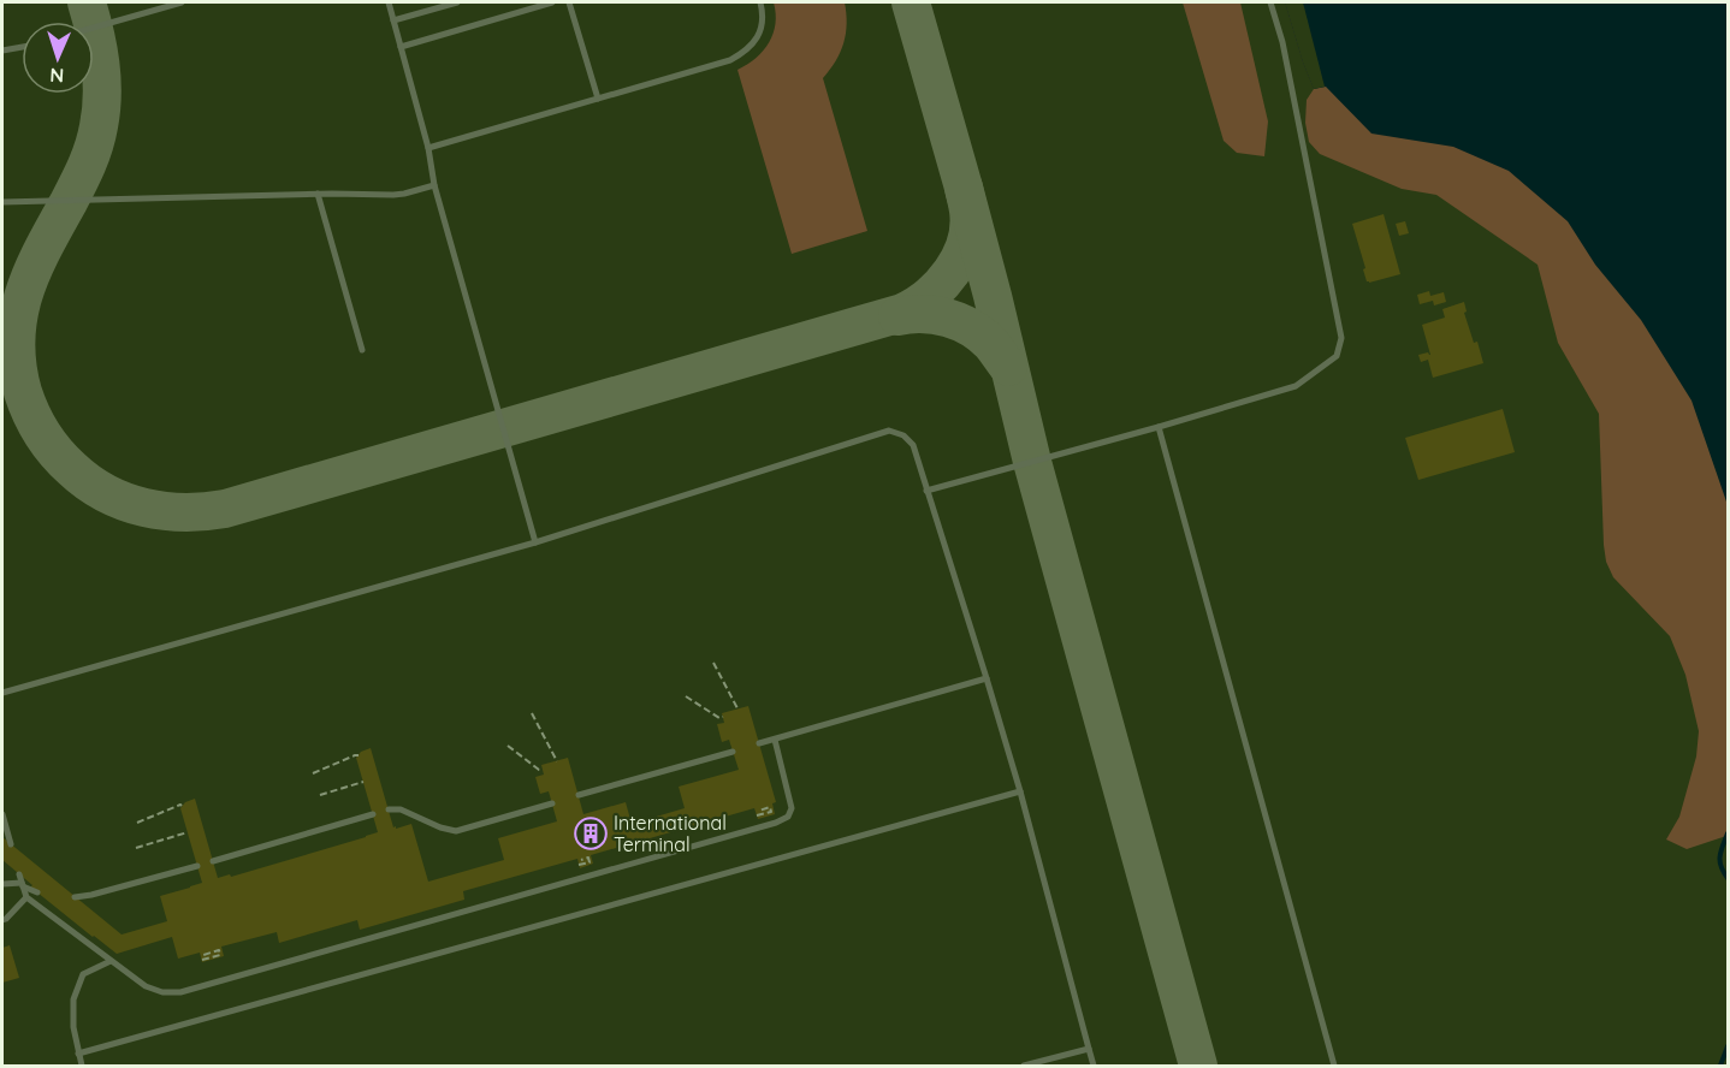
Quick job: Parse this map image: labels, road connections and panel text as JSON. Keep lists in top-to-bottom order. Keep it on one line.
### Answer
{"places":{"building":["International Terminal"]},"north":"bottom"}
